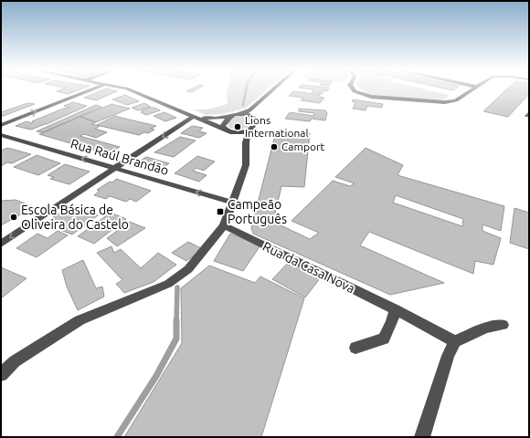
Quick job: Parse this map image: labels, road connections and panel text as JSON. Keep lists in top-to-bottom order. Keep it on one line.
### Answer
{"streets":{"street":["Rua Raúl Brandão","Rua da Casa Nova"]},"places":{"other":["Lions International","Camport","Escola Básica de Oliveira do Castelo"],"transit":["Campeão Português"]}}
